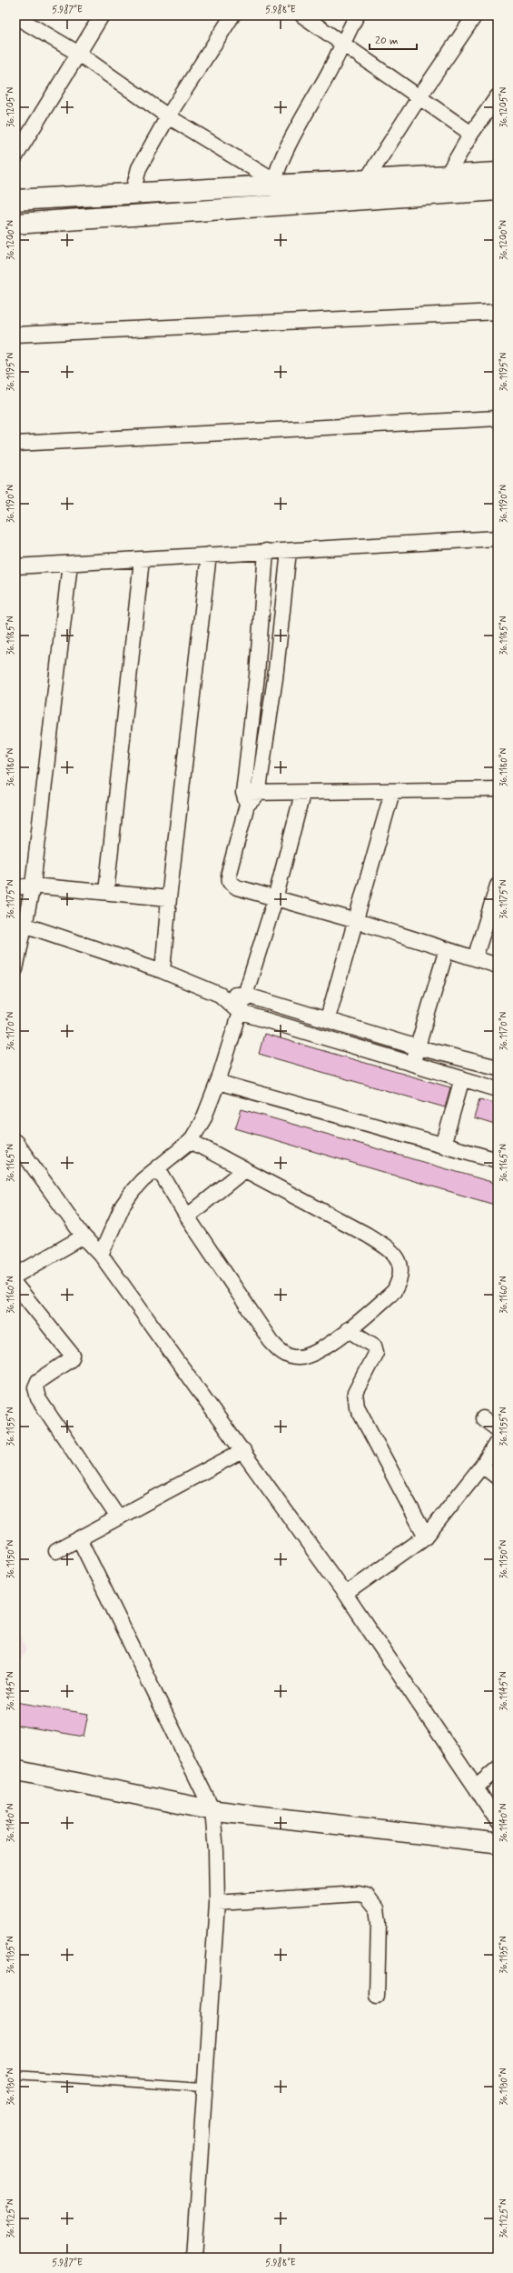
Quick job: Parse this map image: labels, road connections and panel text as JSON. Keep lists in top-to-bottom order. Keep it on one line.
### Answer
{"scale_bar":"20 m","coordinates":["5.987°E","5.988°E","36.1205°N","36.1200°N","36.1195°N","36.1190°N","36.1185°N","36.1180°N","36.1175°N","36.1170°N","36.1165°N","36.1160°N","36.1155°N","36.1150°N","36.1145°N","36.1140°N","36.1135°N","36.1130°N","36.1125°N"]}
